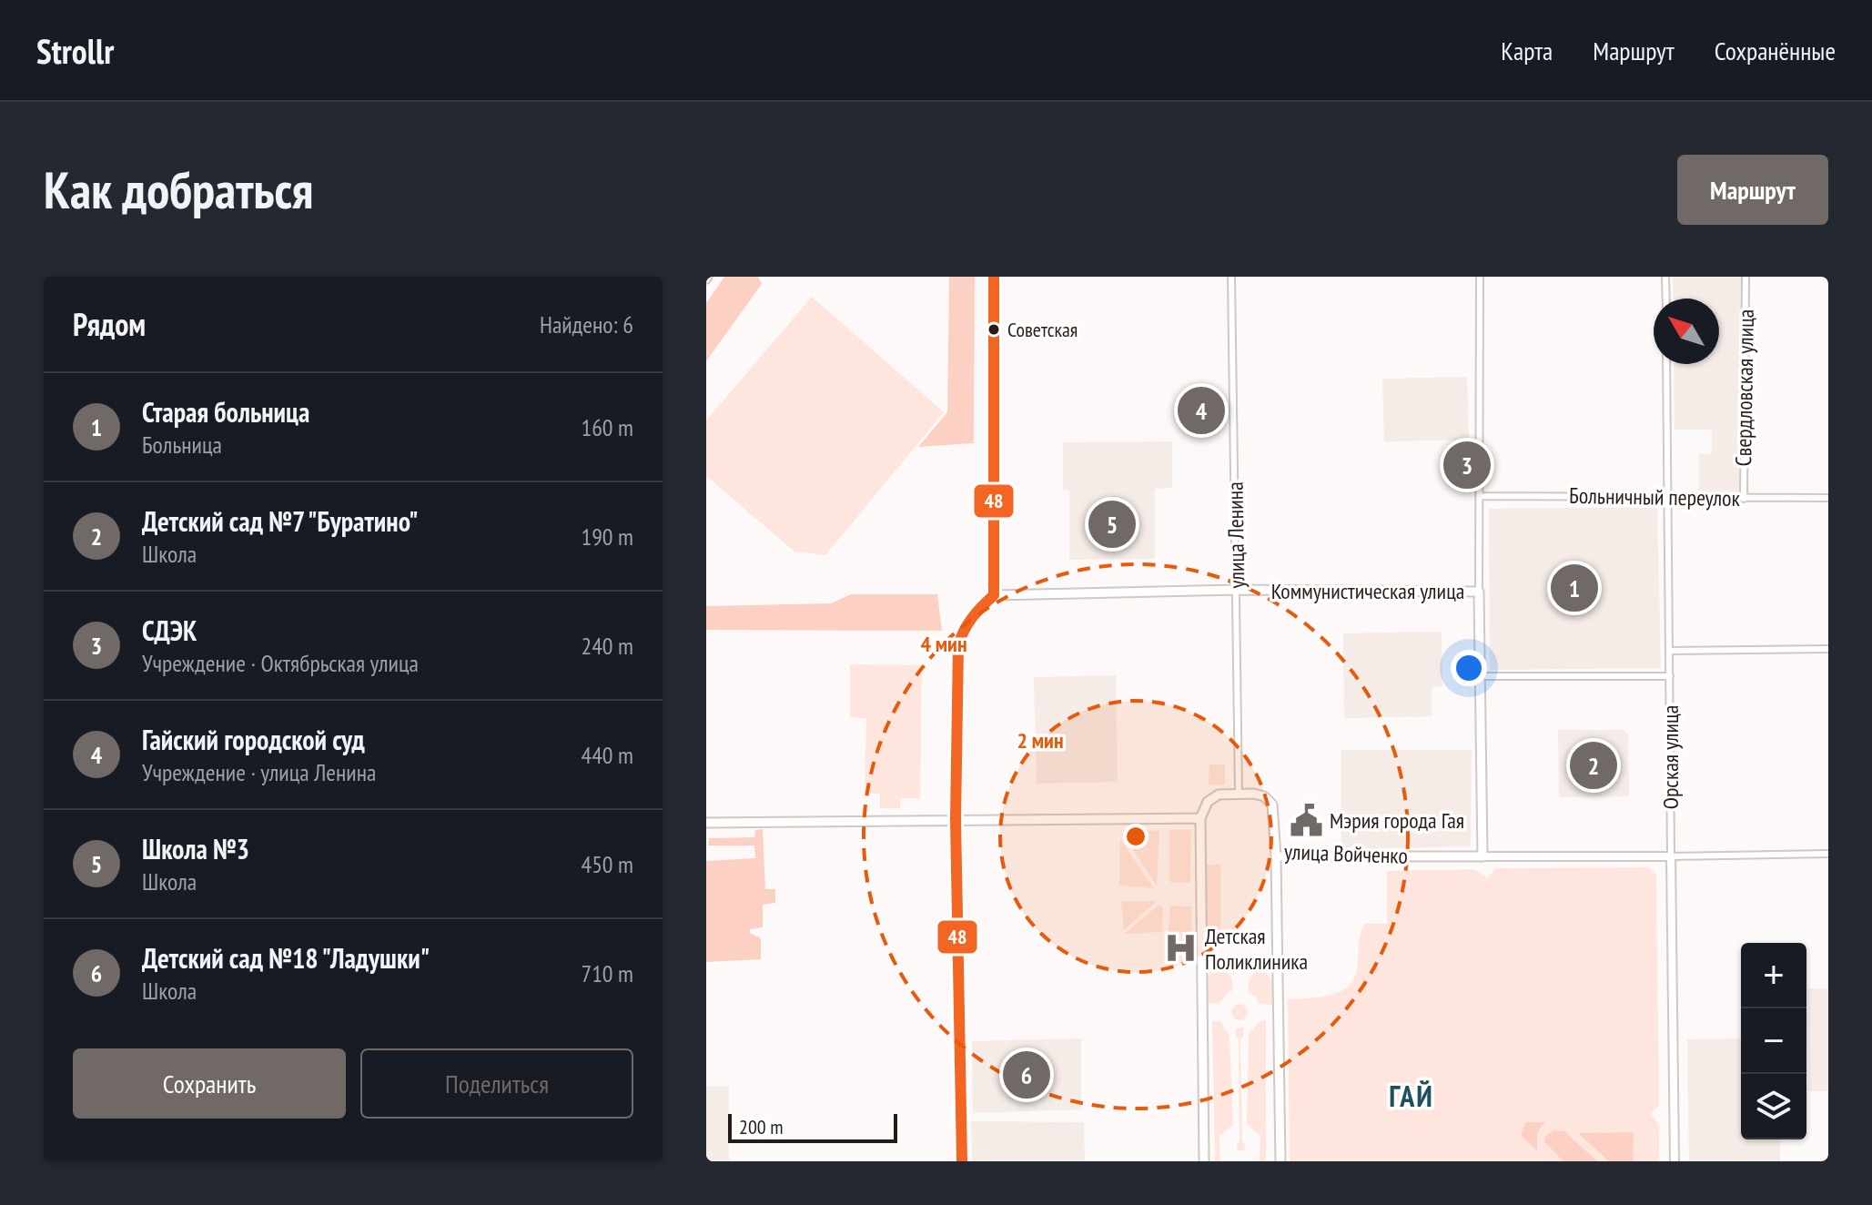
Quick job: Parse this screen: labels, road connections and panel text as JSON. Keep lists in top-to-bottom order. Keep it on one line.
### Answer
{"streets":{"main road":["Коммунистическая улица","улица Войченко"],"street":["Свердловская улица","Больничный переулок","улица Ленина","Орская улица"]},"crossings":[["Свердловская улица","Больничный переулок"],["Больничный переулок","Орская улица"],["улица Ленина","Коммунистическая улица"],["улица Ленина","улица Войченко"],["Орская улица","улица Войченко"]],"districts":["ГАЙ"],"places":{"other":["Советская"],"public building":["Мэрия города Гая"],"hospital":["Детская Поликлиника"]},"lines":["transit line 48"],"scale_bar":"200 m","north":"top left","page":{"header":"Strollr","nav":["Карта","Маршрут","Сохранённые"],"buttons":["Маршрут",["Сохранить","Поделиться"]],"title":"Как добраться","heading":["Рядом","Найдено: 6"],"list":[{"mark":"1","name":"Старая больница","note":"Больница","value":"160 m"},{"mark":"2","name":"Детский сад №7 \"Буратино\"","note":"Школа","value":"190 m"},{"mark":"3","name":"СДЭК","note":"Учреждение · Октябрьская улица","value":"240 m"},{"mark":"4","name":"Гайский городской суд","note":"Учреждение · улица Ленина","value":"440 m"},{"mark":"5","name":"Школа №3","note":"Школа","value":"450 m"},{"mark":"6","name":"Детский сад №18 \"Ладушки\"","note":"Школа","value":"710 m"}],"pins":["4","3","5","1","2","6"],"map_buttons":["+","−"],"scale":"200 m"},"rings":["4 мин","2 мин"]}
